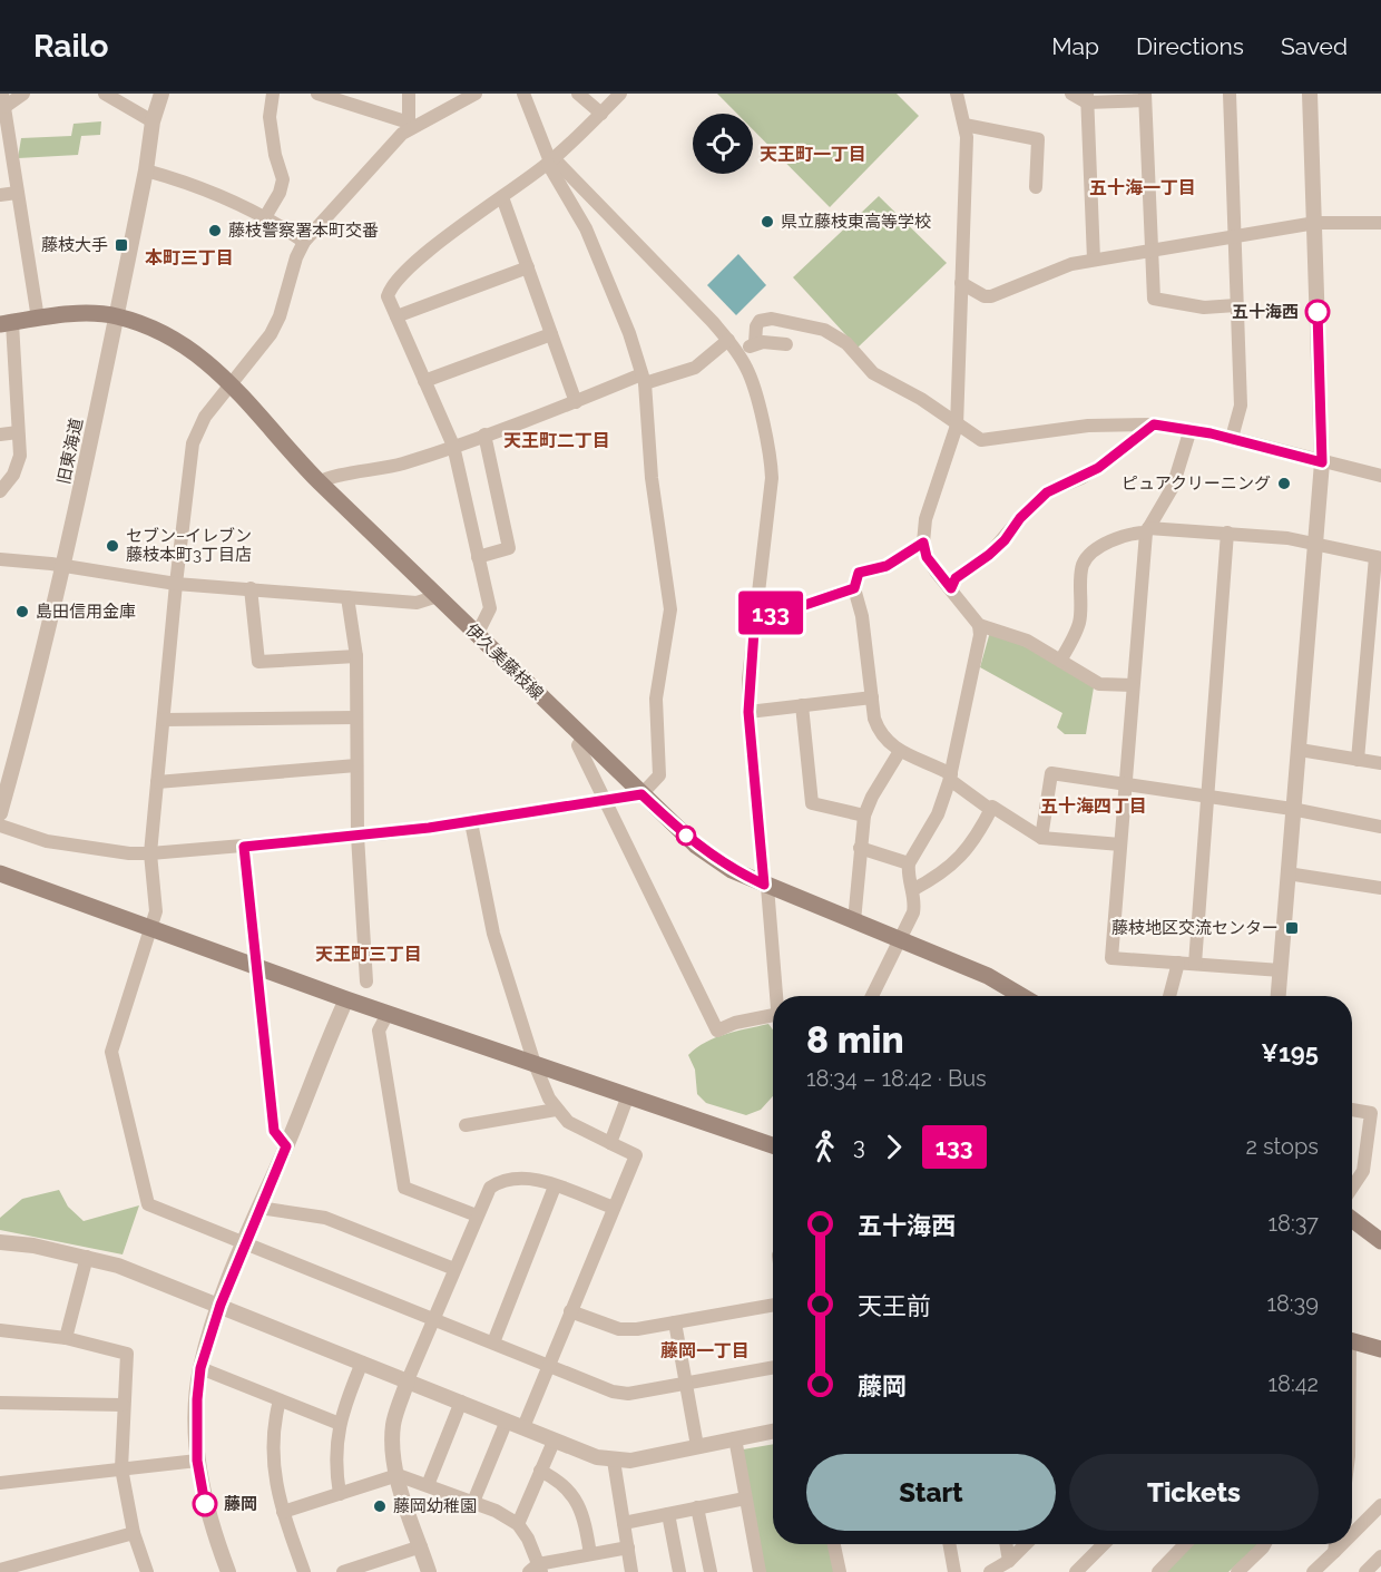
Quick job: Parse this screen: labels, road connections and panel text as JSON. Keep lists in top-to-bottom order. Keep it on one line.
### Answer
{"streets":{"main road":["伊久美藤枝線"],"street":["旧東海道"]},"crossings":[["旧東海道","伊久美藤枝線"]],"districts":["天王町一丁目","五十海一丁目","本町三丁目","天王町二丁目","五十海四丁目","天王町三丁目","藤岡一丁目"],"places":{"other":["県立藤枝東高等学校","藤枝警察署本町交番","五十海西","ピュアクリーニング","セブン−イレブン 藤枝本町3丁目店","島田信用金庫","藤岡","藤岡幼稚園"],"transit":["藤枝大手","藤枝地区交流センター"]},"lines":["bus line 133"],"page":{"header":"Railo","nav":["Map","Directions","Saved"],"on_map":"133","heading":["8 min","18:34 – 18:42 · Bus","¥195"],"legs":["3","133","2 stops"],"list":[{"name":"五十海西","value":"18:37"},{"name":"天王前","value":"18:39"},{"name":"藤岡","value":"18:42"}],"buttons":["Start","Tickets"]}}
